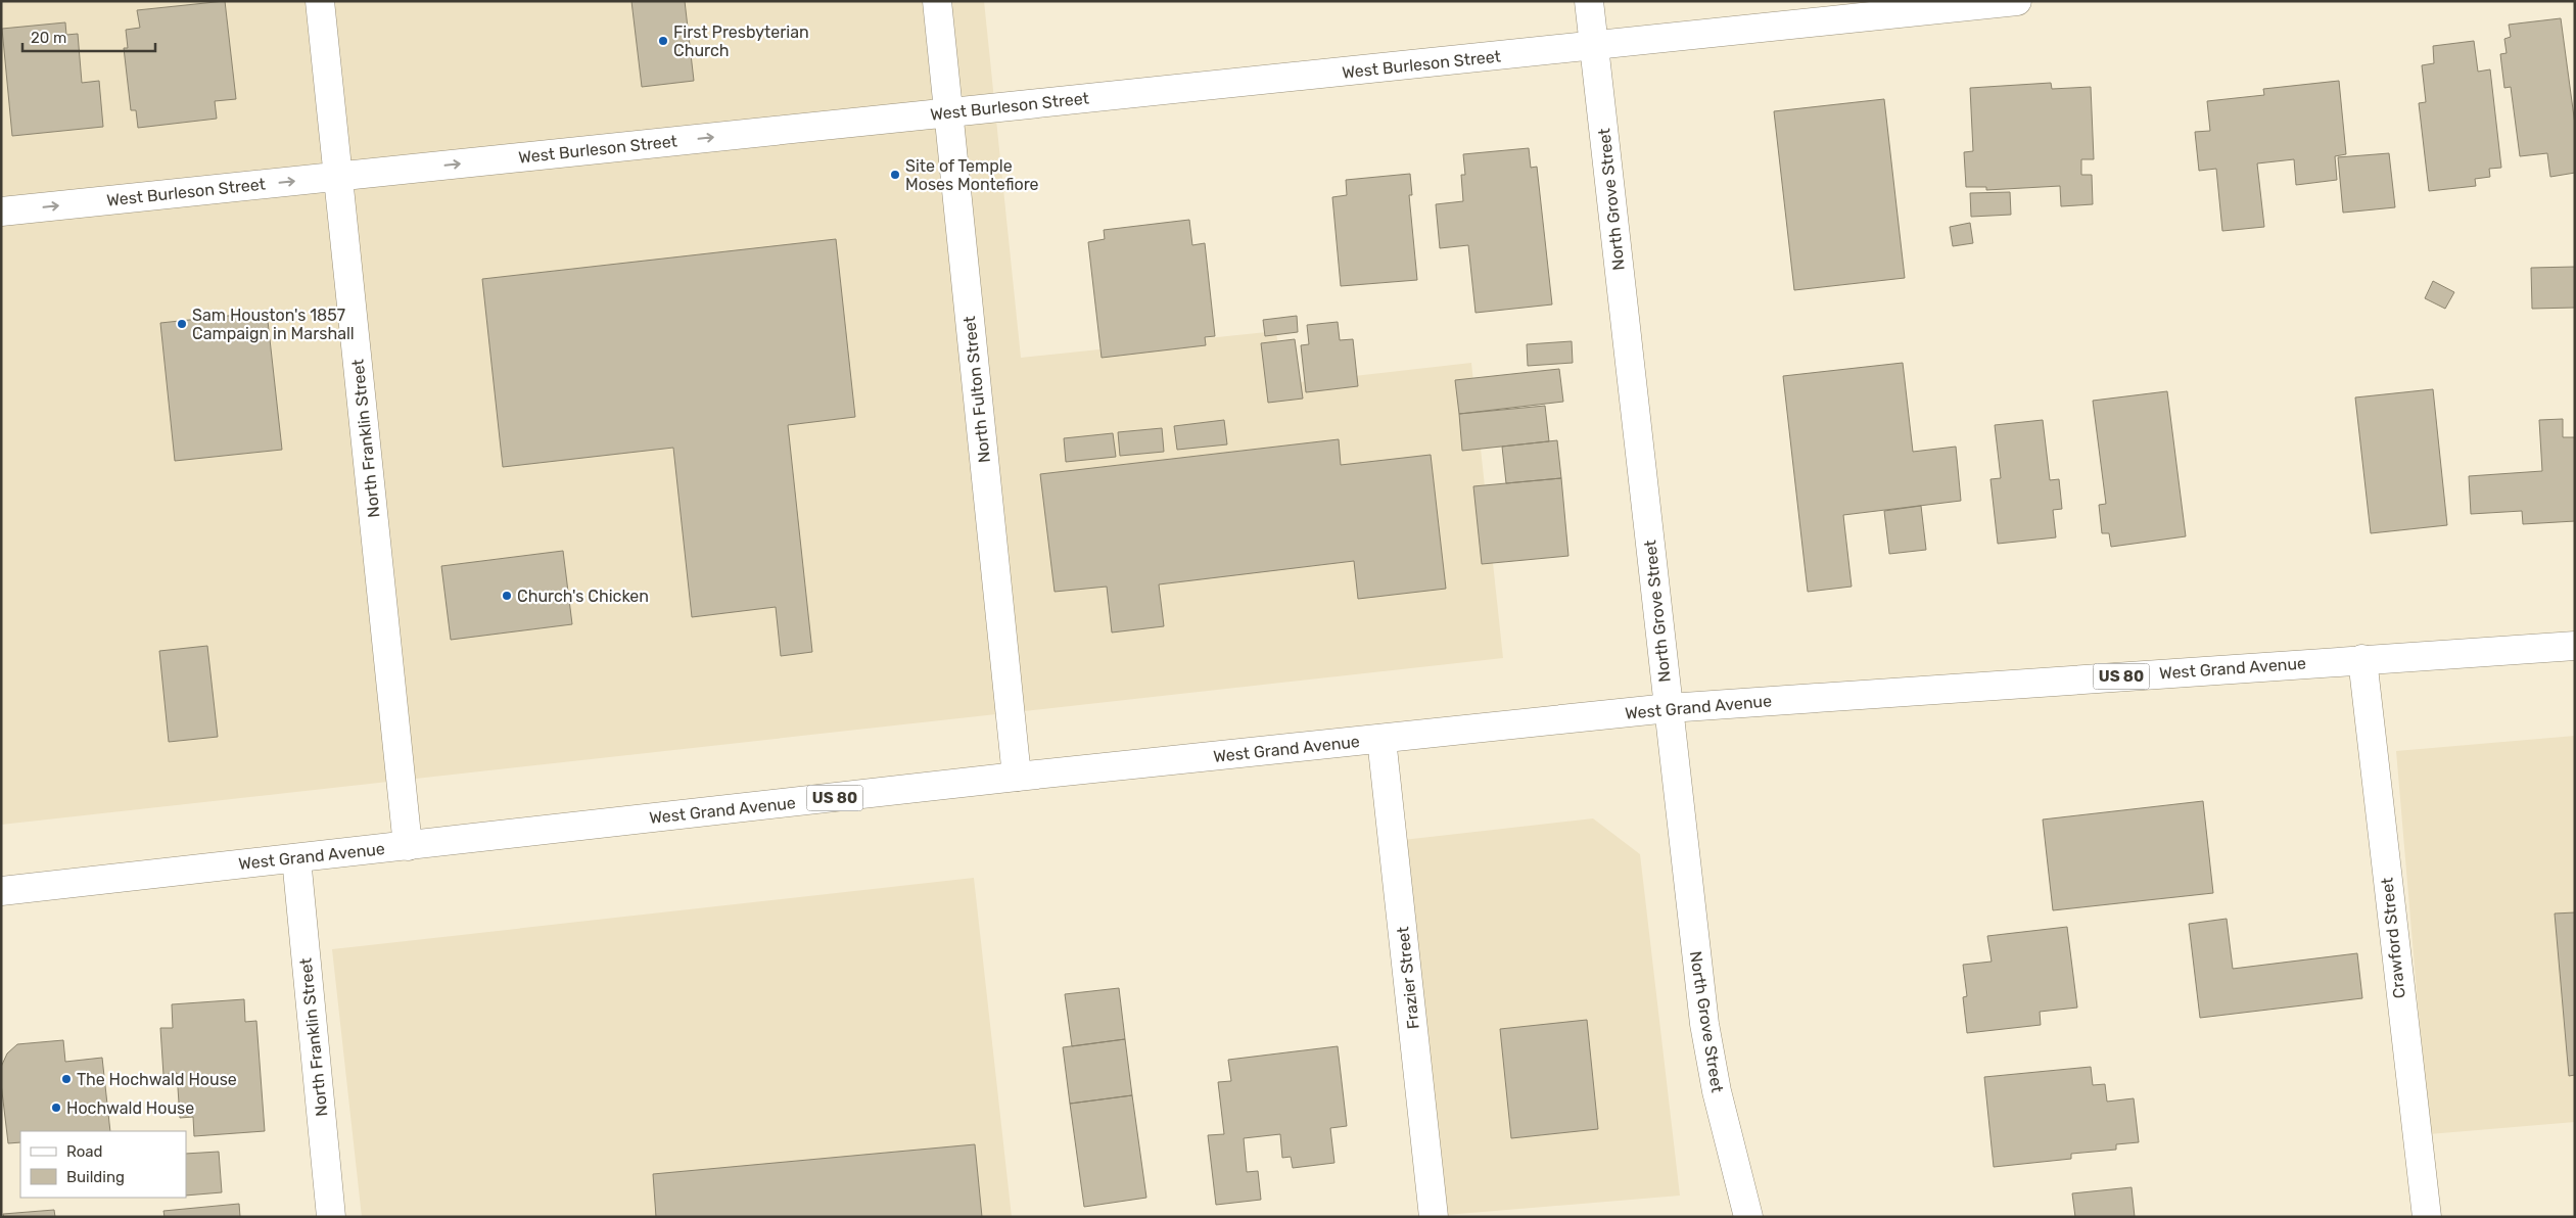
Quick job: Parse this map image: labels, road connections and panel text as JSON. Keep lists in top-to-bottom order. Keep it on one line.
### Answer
{"streets":{"main road":["West Burleson Street","North Grove Street","North Fulton Street","North Franklin Street","West Grand Avenue","US 80","Crawford Street","Frazier Street"]},"crossings":[["West Burleson Street","North Grove Street"],["West Burleson Street","North Fulton Street"],["West Burleson Street","North Franklin Street"],["North Grove Street","West Grand Avenue"],["North Fulton Street","West Grand Avenue"],["North Franklin Street","West Grand Avenue"],["West Grand Avenue","Crawford Street"],["West Grand Avenue","Frazier Street"]],"one_way":["West Burleson Street"],"places":["First Presbyterian Church","Site of Temple Moses Montefiore","Sam Houston's 1857 Campaign in Marshall","Church's Chicken","The Hochwald House","Hochwald House"],"legend":["Road","Building"],"scale_bar":"20 m"}
